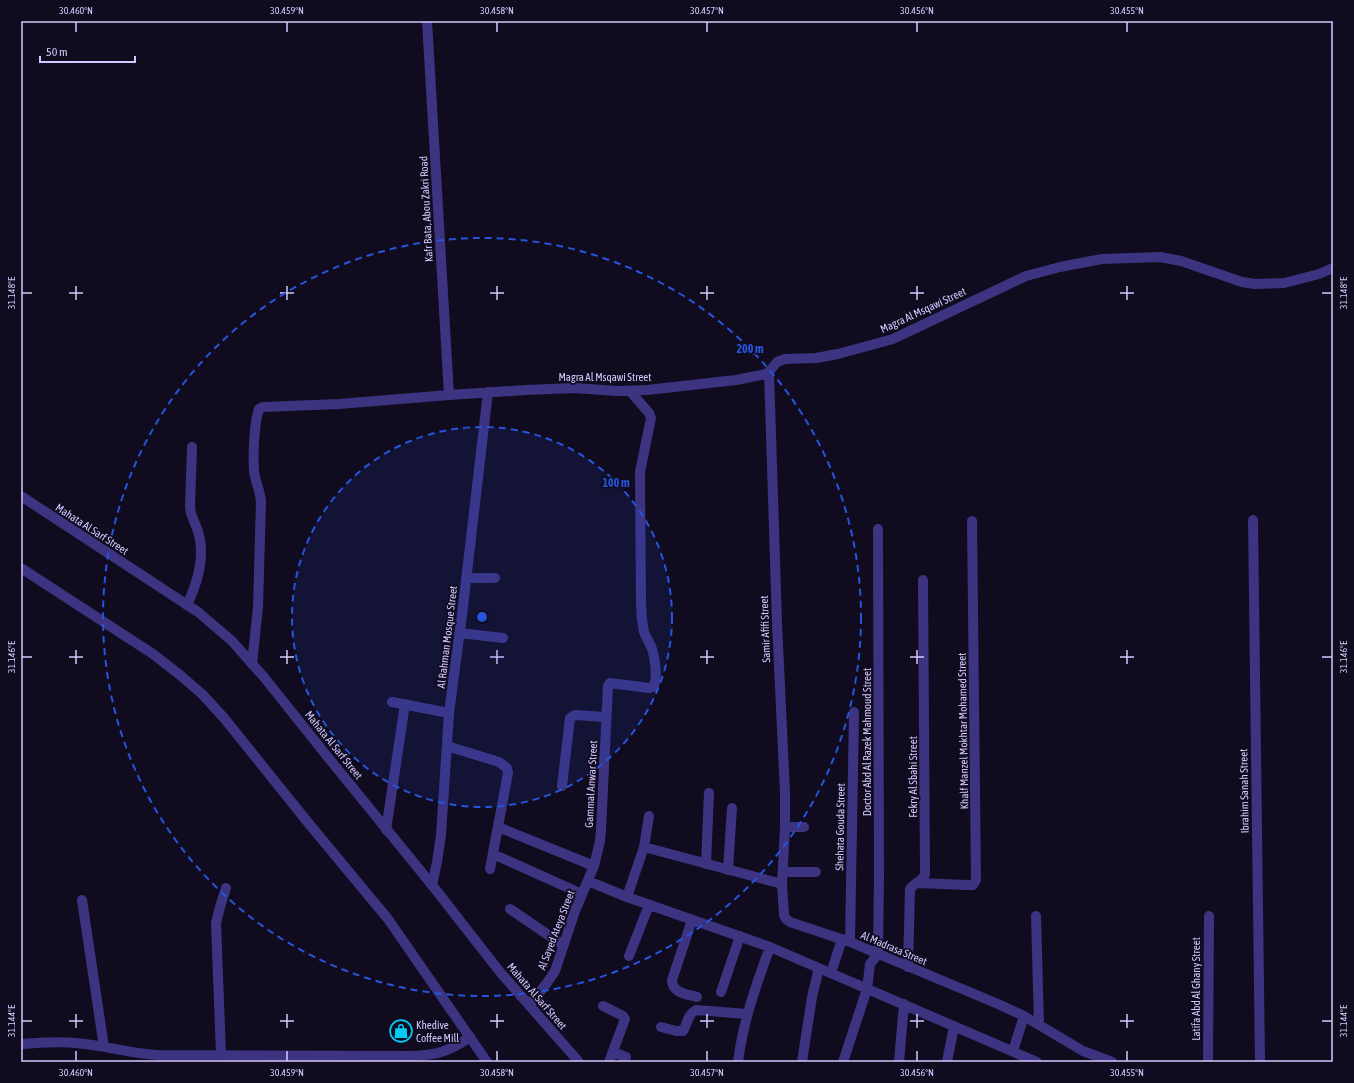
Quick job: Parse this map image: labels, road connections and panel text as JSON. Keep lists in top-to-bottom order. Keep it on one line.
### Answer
{"streets":{"street":["Kafr Bata, Abou Zakri Road","Magra Al Msqawi Street","Mahata Al Sarf Street","Samir Afifi Street","Al Rahman Mosque Street","Khalf Manzel Mokhtar Mohamed Street","Doctor Abd Al Razek Mahmoud Street","Fekry Al Sbahi Street","Gammal Anwar Street","Ibrahim Sanah Street","Shehata Gouda Street","Al Sayed Ateya Street","Al Madrasa Street","Latifa Abd Al Ghany Street"]},"crossings":[["Kafr Bata, Abou Zakri Road","Magra Al Msqawi Street"],["Magra Al Msqawi Street","Mahata Al Sarf Street"],["Magra Al Msqawi Street","Samir Afifi Street"],["Magra Al Msqawi Street","Al Rahman Mosque Street"],["Magra Al Msqawi Street","Gammal Anwar Street"],["Mahata Al Sarf Street","Al Rahman Mosque Street"],["Mahata Al Sarf Street","Al Sayed Ateya Street"],["Samir Afifi Street","Al Madrasa Street"],["Khalf Manzel Mokhtar Mohamed Street","Fekry Al Sbahi Street"],["Doctor Abd Al Razek Mahmoud Street","Al Madrasa Street"],["Fekry Al Sbahi Street","Al Madrasa Street"],["Gammal Anwar Street","Al Sayed Ateya Street"],["Shehata Gouda Street","Al Madrasa Street"]],"places":{"shop":["Khedive Coffee Mill"]},"scale_bar":"50 m","coordinates":["30.460°N","30.459°N","30.458°N","30.457°N","30.456°N","30.455°N","31.148°E","31.146°E","31.144°E"],"rings":["200 m","100 m"]}
